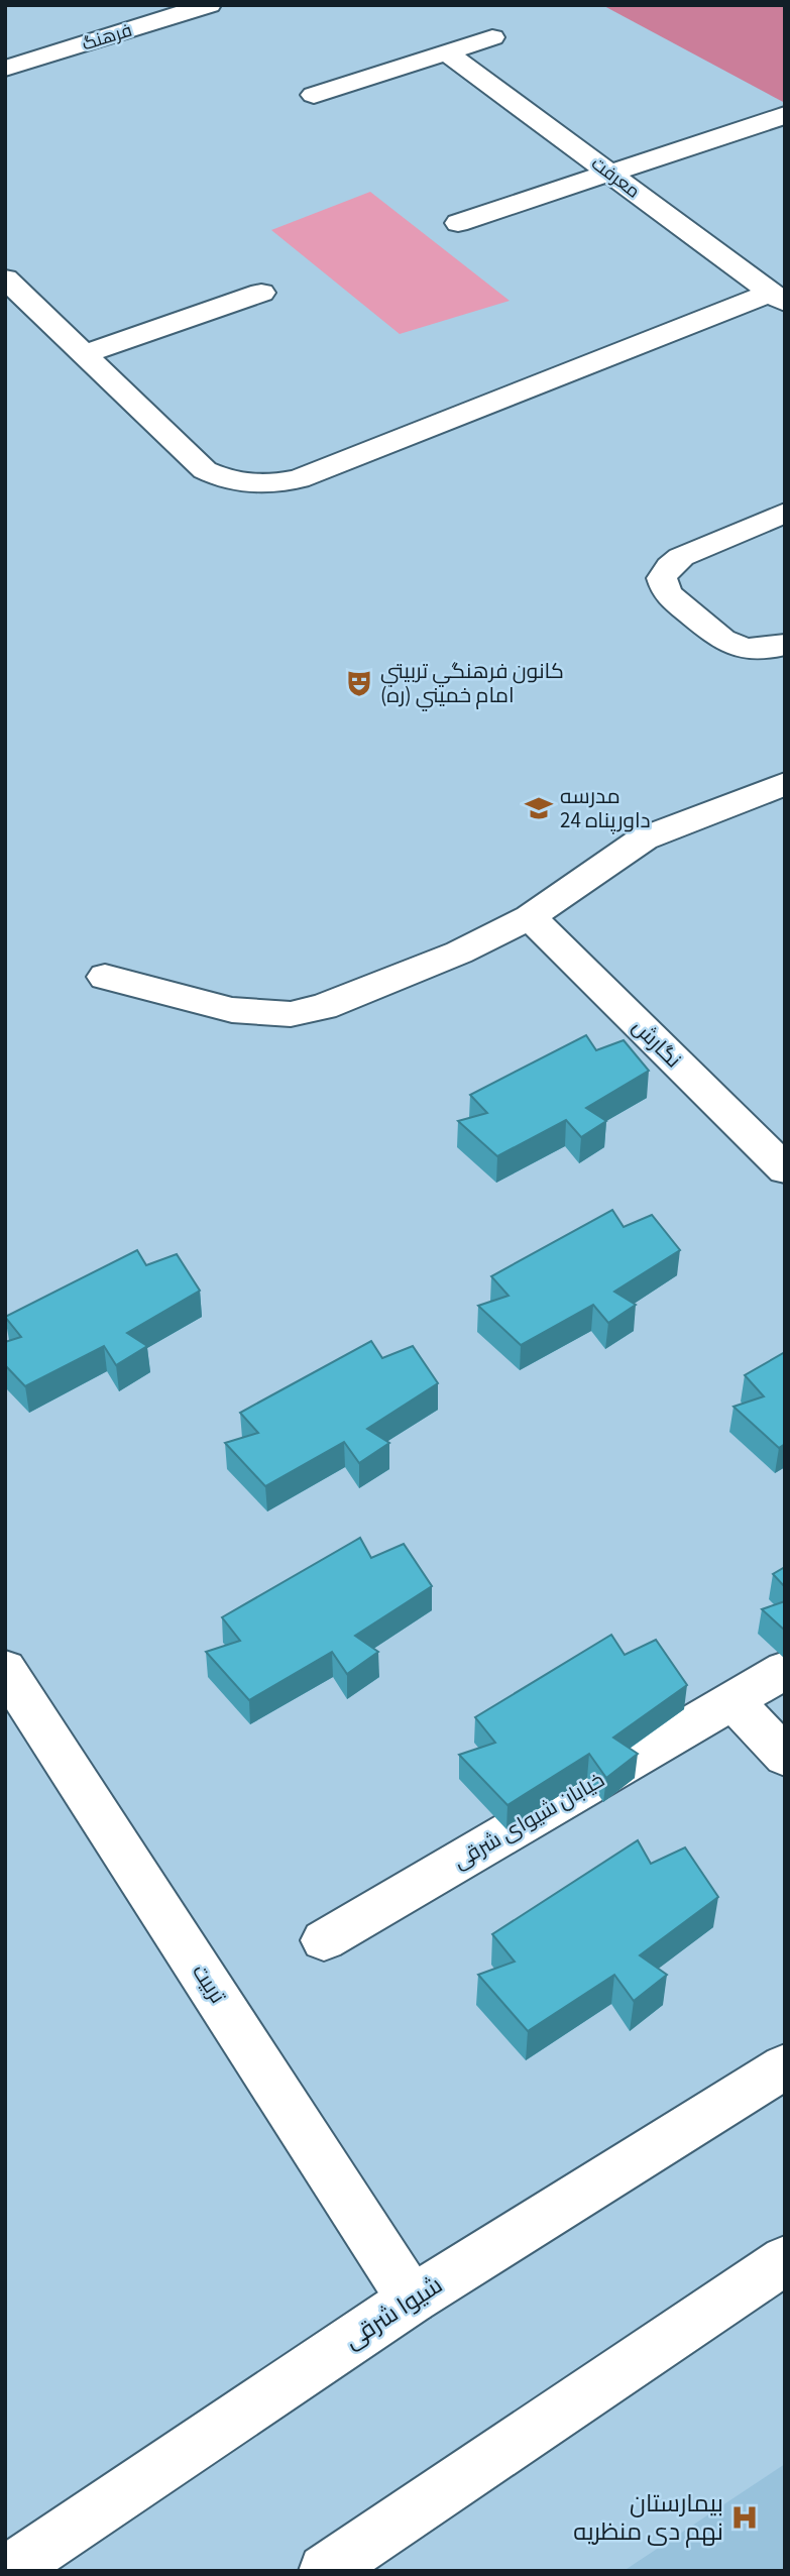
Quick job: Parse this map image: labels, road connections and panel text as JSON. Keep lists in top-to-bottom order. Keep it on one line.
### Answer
{"streets":{"street":["فرهنگ","معرفت","نگارش","خیابان شیوای شرقی","تربیت","شیوا شرقی"]},"crossings":[["تربیت","شیوا شرقی"]],"places":{"theatre":["كانون فرهنگي تربيتي امام خميني (ره)"],"school or university":["مدرسه داورپناه 24"],"hospital":["بیمارستان نهم دی منظریه"]}}
